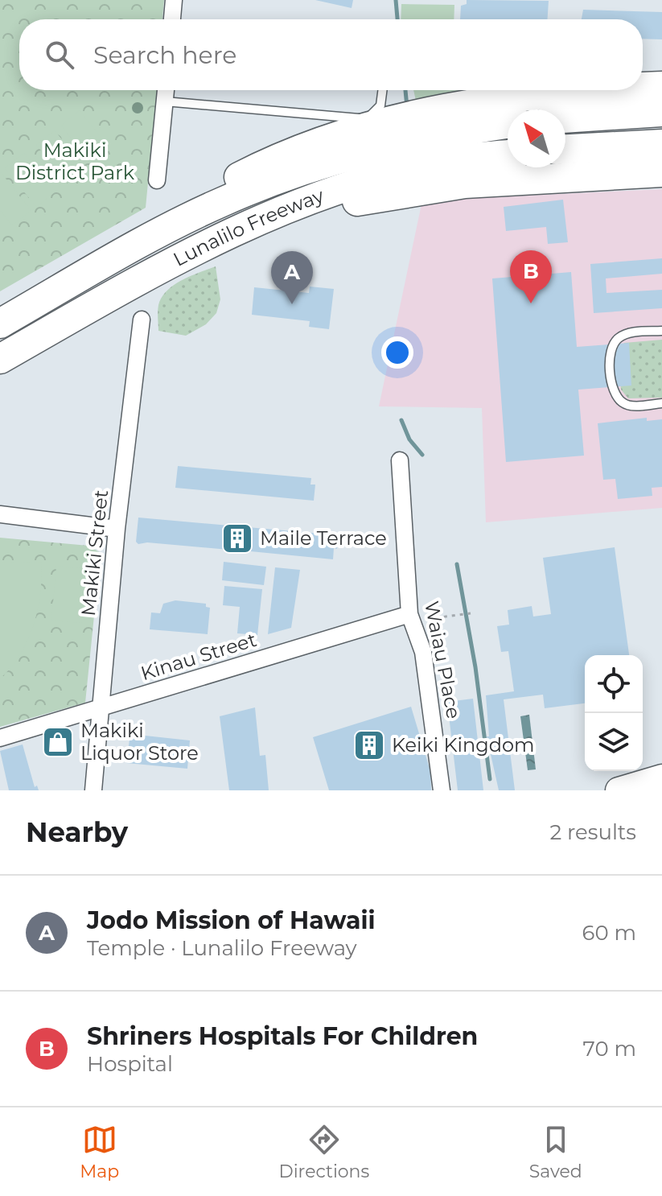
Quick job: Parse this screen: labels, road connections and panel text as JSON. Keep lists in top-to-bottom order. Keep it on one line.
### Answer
{"streets":{"highway":["Lunalilo Freeway"],"street":["Makiki Street","Kinau Street","Waiau Place"]},"crossings":[["Makiki Street","Kinau Street"],["Kinau Street","Waiau Place"]],"parks":["Makiki District Park"],"places":{"building":["Maile Terrace","Keiki Kingdom"],"shop":["Makiki Liquor Store"]},"north":"top left","page":{"search":"Search here","pins":["B","A"],"heading":["Nearby","2 results"],"list":[{"mark":"A","name":"Jodo Mission of Hawaii","note":"Temple · Lunalilo Freeway","value":"60 m"},{"mark":"B","name":"Shriners Hospitals For Children","note":"Hospital","value":"70 m"}],"nav":["Map","Directions","Saved"]}}
